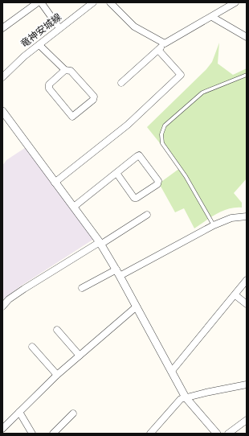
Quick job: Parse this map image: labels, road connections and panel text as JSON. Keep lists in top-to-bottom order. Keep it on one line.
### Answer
{"streets":{"street":["竜神安城線"]}}
